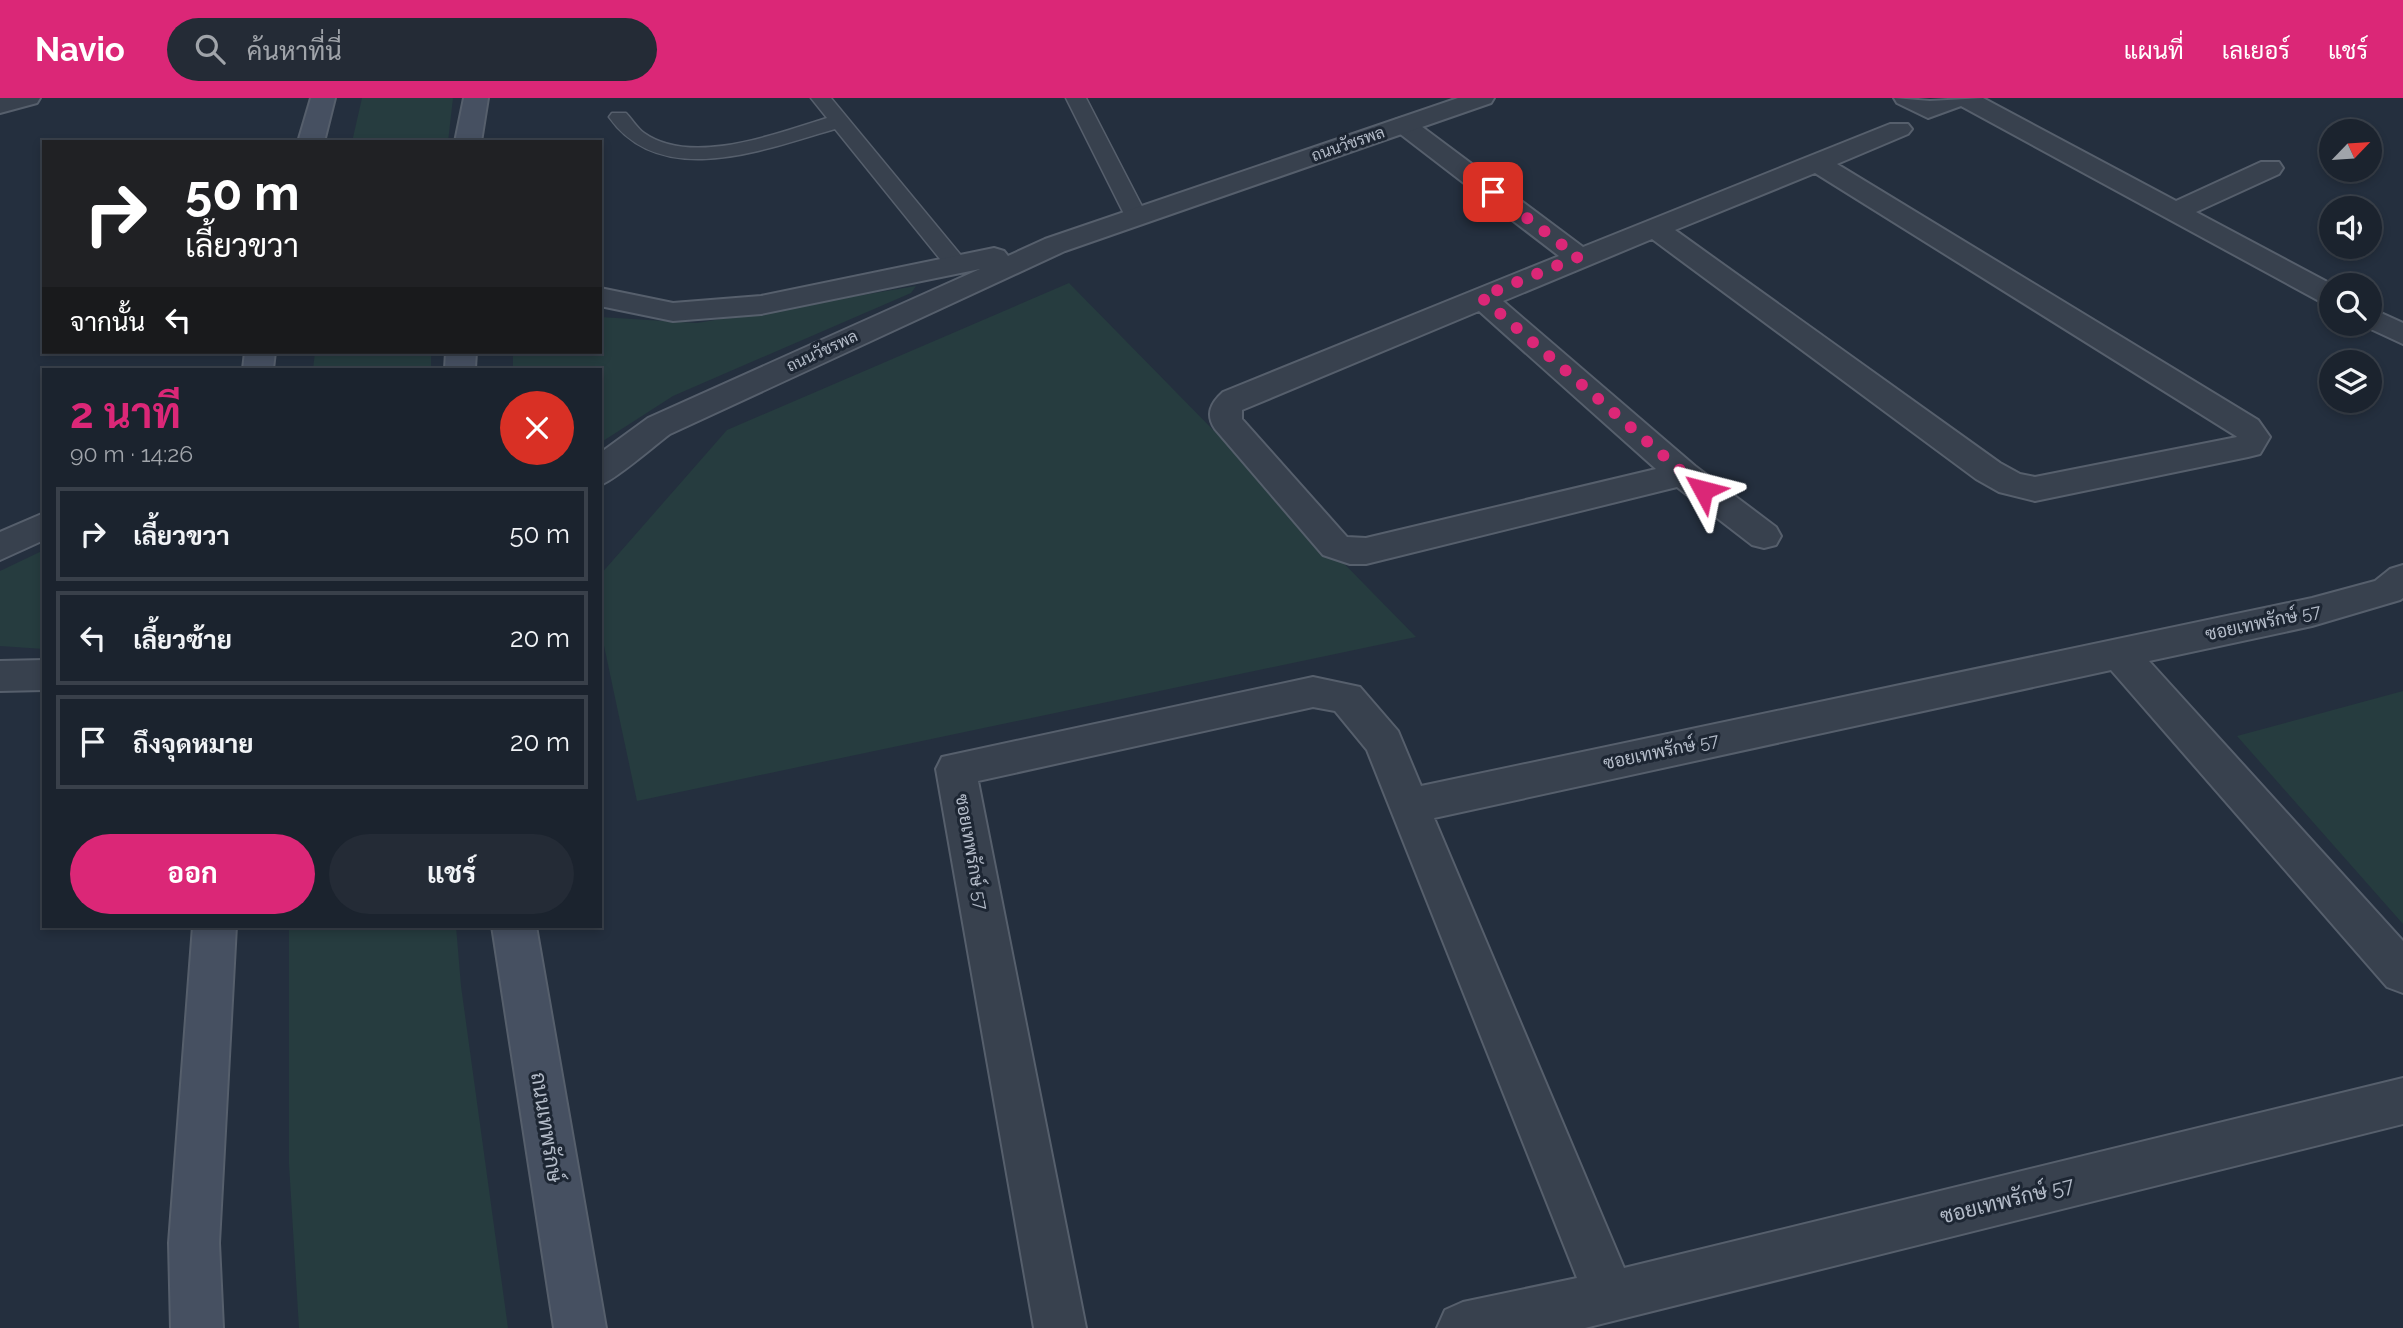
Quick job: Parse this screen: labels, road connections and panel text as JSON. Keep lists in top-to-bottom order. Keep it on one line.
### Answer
{"streets":{"main road":["ถนนเทพรักษ์"],"street":["ถนนวัชรพล","ซอยเทพรักษ์ 57"]},"north":"top right","page":{"header":"Navio","search":"ค้นหาที่นี่","nav":["แผนที่","เลเยอร์","แชร์"],"turn":["50 m","เลี้ยวขวา"],"then":"จากนั้น","heading":["2 นาที","90 m · 14:26"],"list":[{"name":"เลี้ยวขวา","value":"50 m"},{"name":"เลี้ยวซ้าย","value":"20 m"},{"name":"ถึงจุดหมาย","value":"20 m"}],"buttons":["ออก","แชร์"]}}
